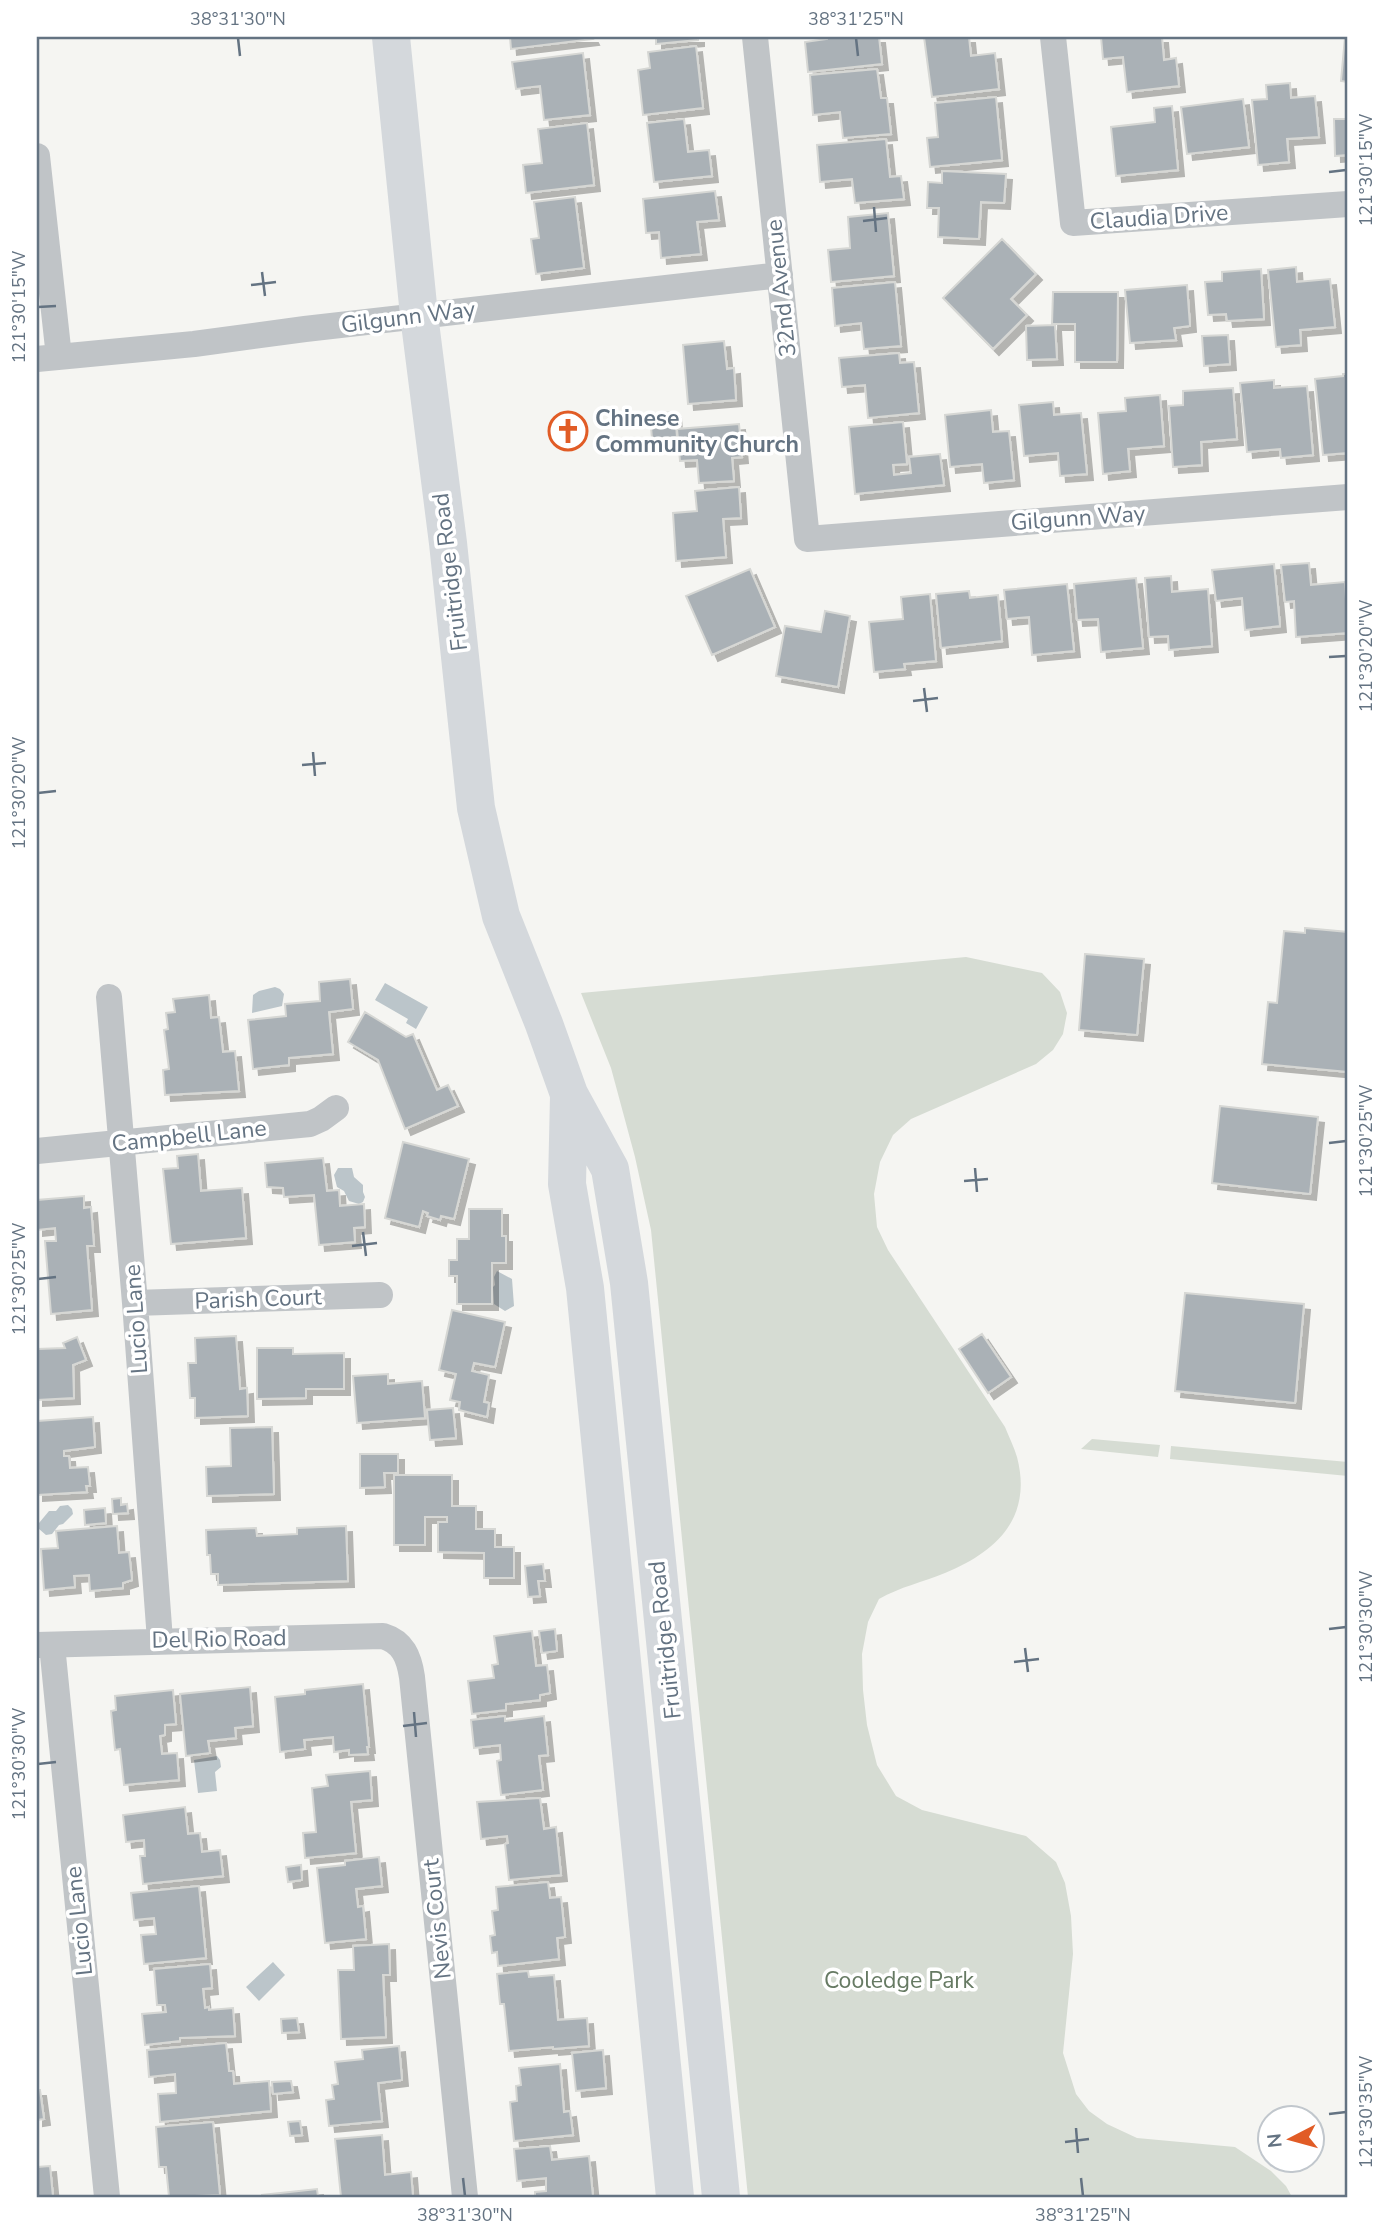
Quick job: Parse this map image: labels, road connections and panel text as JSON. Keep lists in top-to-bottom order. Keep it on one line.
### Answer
{"streets":{"main road":["Fruitridge Road"],"street":["Claudia Drive","32nd Avenue","Gilgunn Way","Campbell Lane","Parish Court","Lucio Lane","Del Rio Road","Nevis Court"]},"crossings":[["32nd Avenue","Gilgunn Way"],["Gilgunn Way","Fruitridge Road"],["Campbell Lane","Lucio Lane"],["Parish Court","Lucio Lane"],["Lucio Lane","Del Rio Road"],["Del Rio Road","Nevis Court"]],"parks":["Cooledge Park"],"places":{"church":["Chinese Community Church"]},"north":"left","coordinates":["38°31'30\"N","38°31'25\"N","121°30'15\"W","121°30'20\"W","121°30'25\"W","121°30'30\"W","121°30'35\"W"]}
